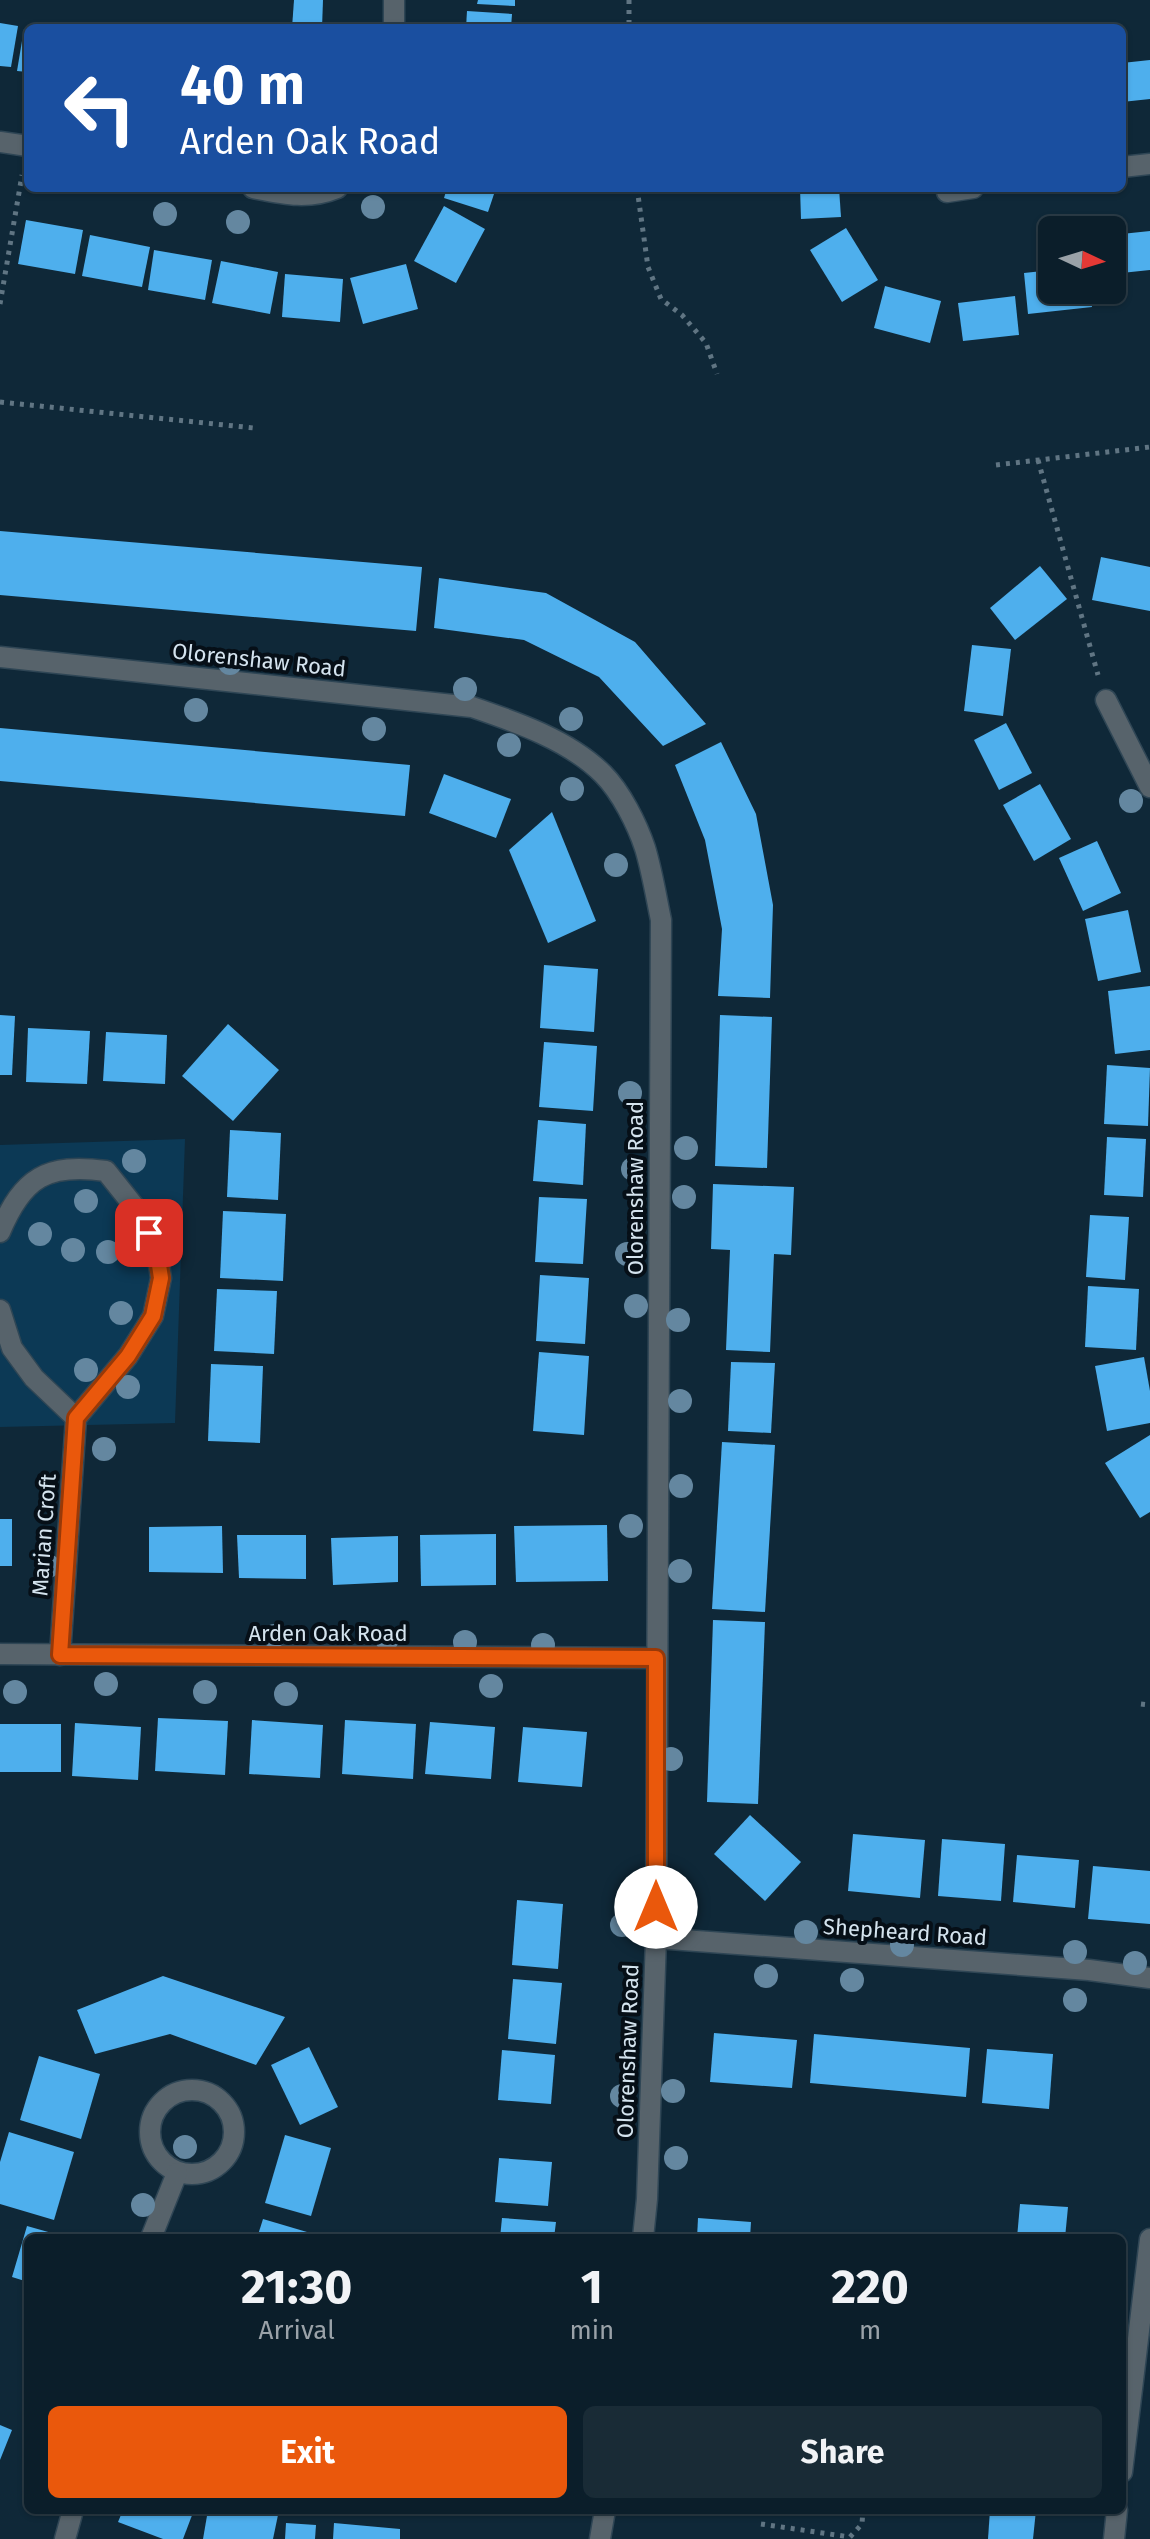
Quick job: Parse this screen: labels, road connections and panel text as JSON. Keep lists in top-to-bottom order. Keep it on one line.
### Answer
{"streets":{"street":["Olorenshaw Road","Marian Croft","Arden Oak Road","Shepheard Road"]},"crossings":[["Olorenshaw Road","Arden Oak Road"],["Olorenshaw Road","Shepheard Road"],["Marian Croft","Arden Oak Road"]],"north":"right","page":{"turn":["40 m","Arden Oak Road"],"eta":["21:30","Arrival","1","min","220","m"],"buttons":["Exit","Share"]}}
